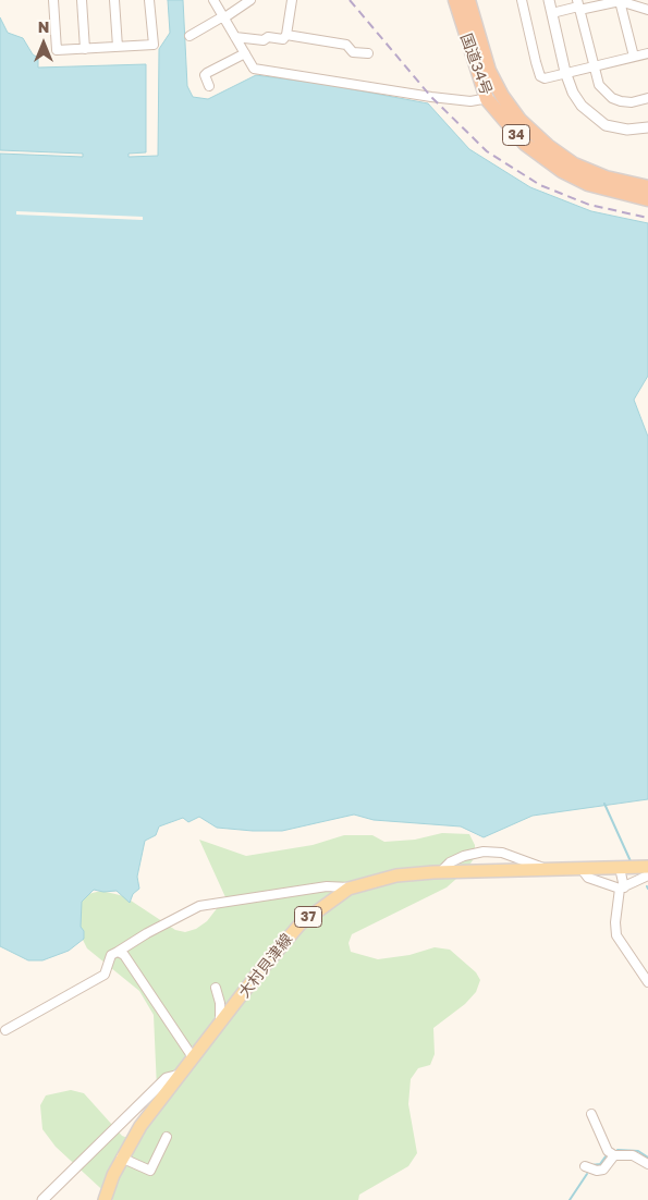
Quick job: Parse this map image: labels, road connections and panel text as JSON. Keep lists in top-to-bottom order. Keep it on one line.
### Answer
{"streets":{"highway":["国道34号","34"],"main road":["37","大村貝津線"]},"north":"top"}
